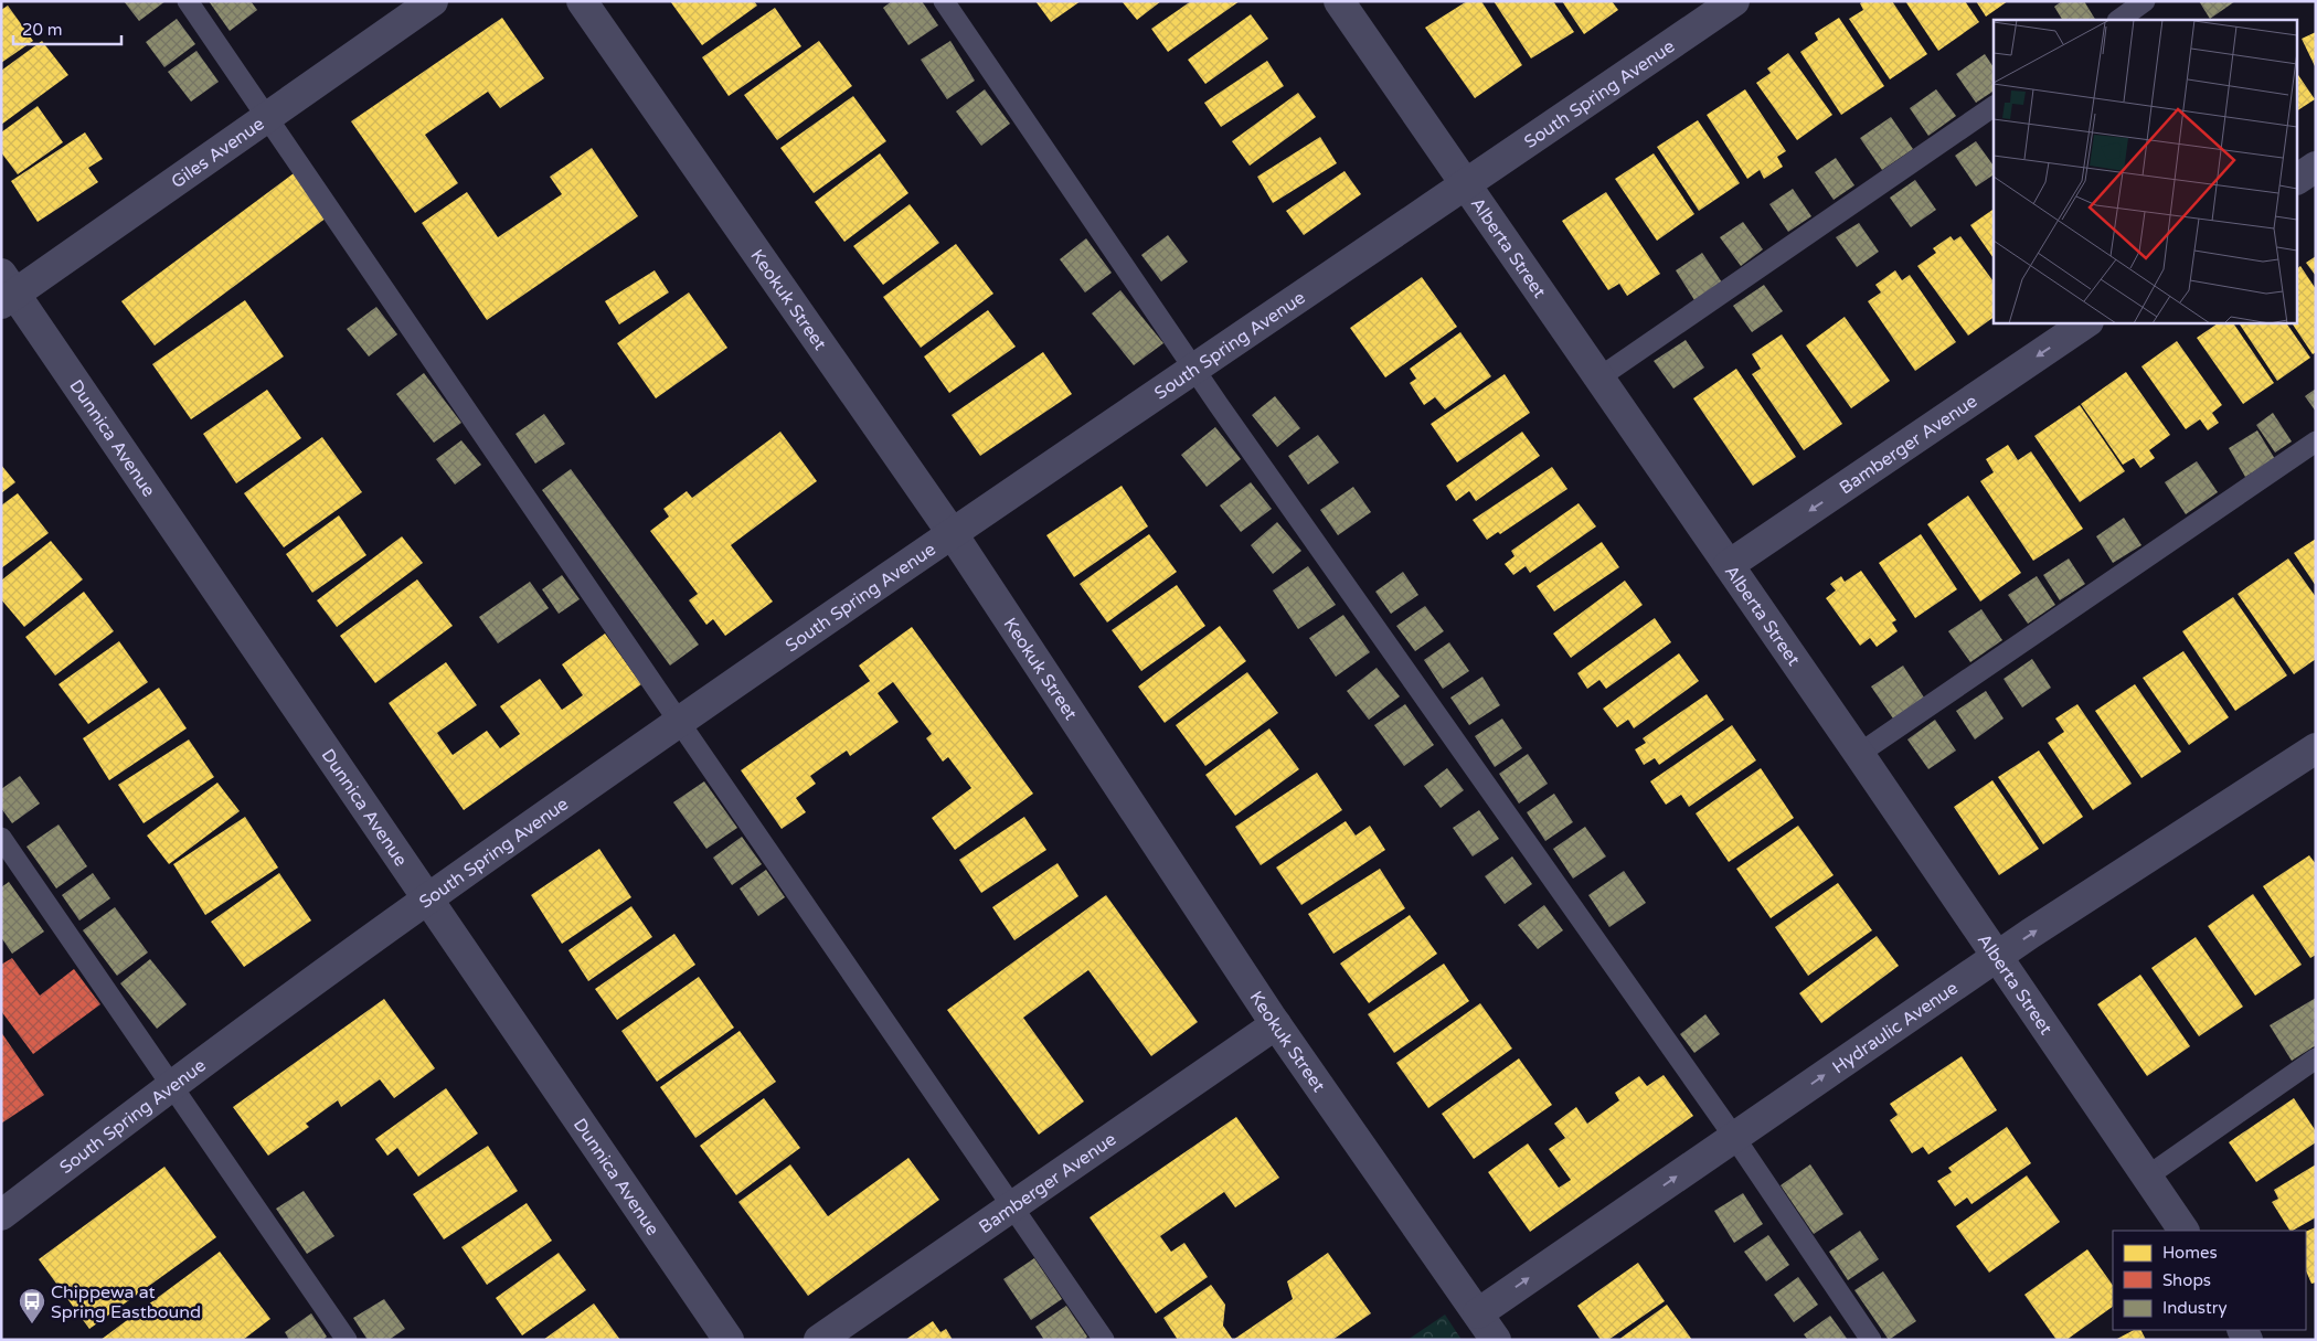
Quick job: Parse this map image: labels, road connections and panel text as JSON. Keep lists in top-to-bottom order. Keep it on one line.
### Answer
{"streets":{"street":["South Spring Avenue","Giles Avenue","Alberta Street","Keokuk Street","Dunnica Avenue","Bamberger Avenue","Hydraulic Avenue"]},"crossings":[["South Spring Avenue","Alberta Street"],["South Spring Avenue","Keokuk Street"],["South Spring Avenue","Dunnica Avenue"],["Giles Avenue","Dunnica Avenue"],["Alberta Street","Bamberger Avenue"],["Alberta Street","Hydraulic Avenue"],["Keokuk Street","Bamberger Avenue"],["Keokuk Street","Hydraulic Avenue"]],"one_way":["Bamberger Avenue","Hydraulic Avenue"],"places":{"bus stop":["Chippewa at Spring Eastbound"]},"legend":["Homes","Shops","Industry"],"scale_bar":"20 m"}
